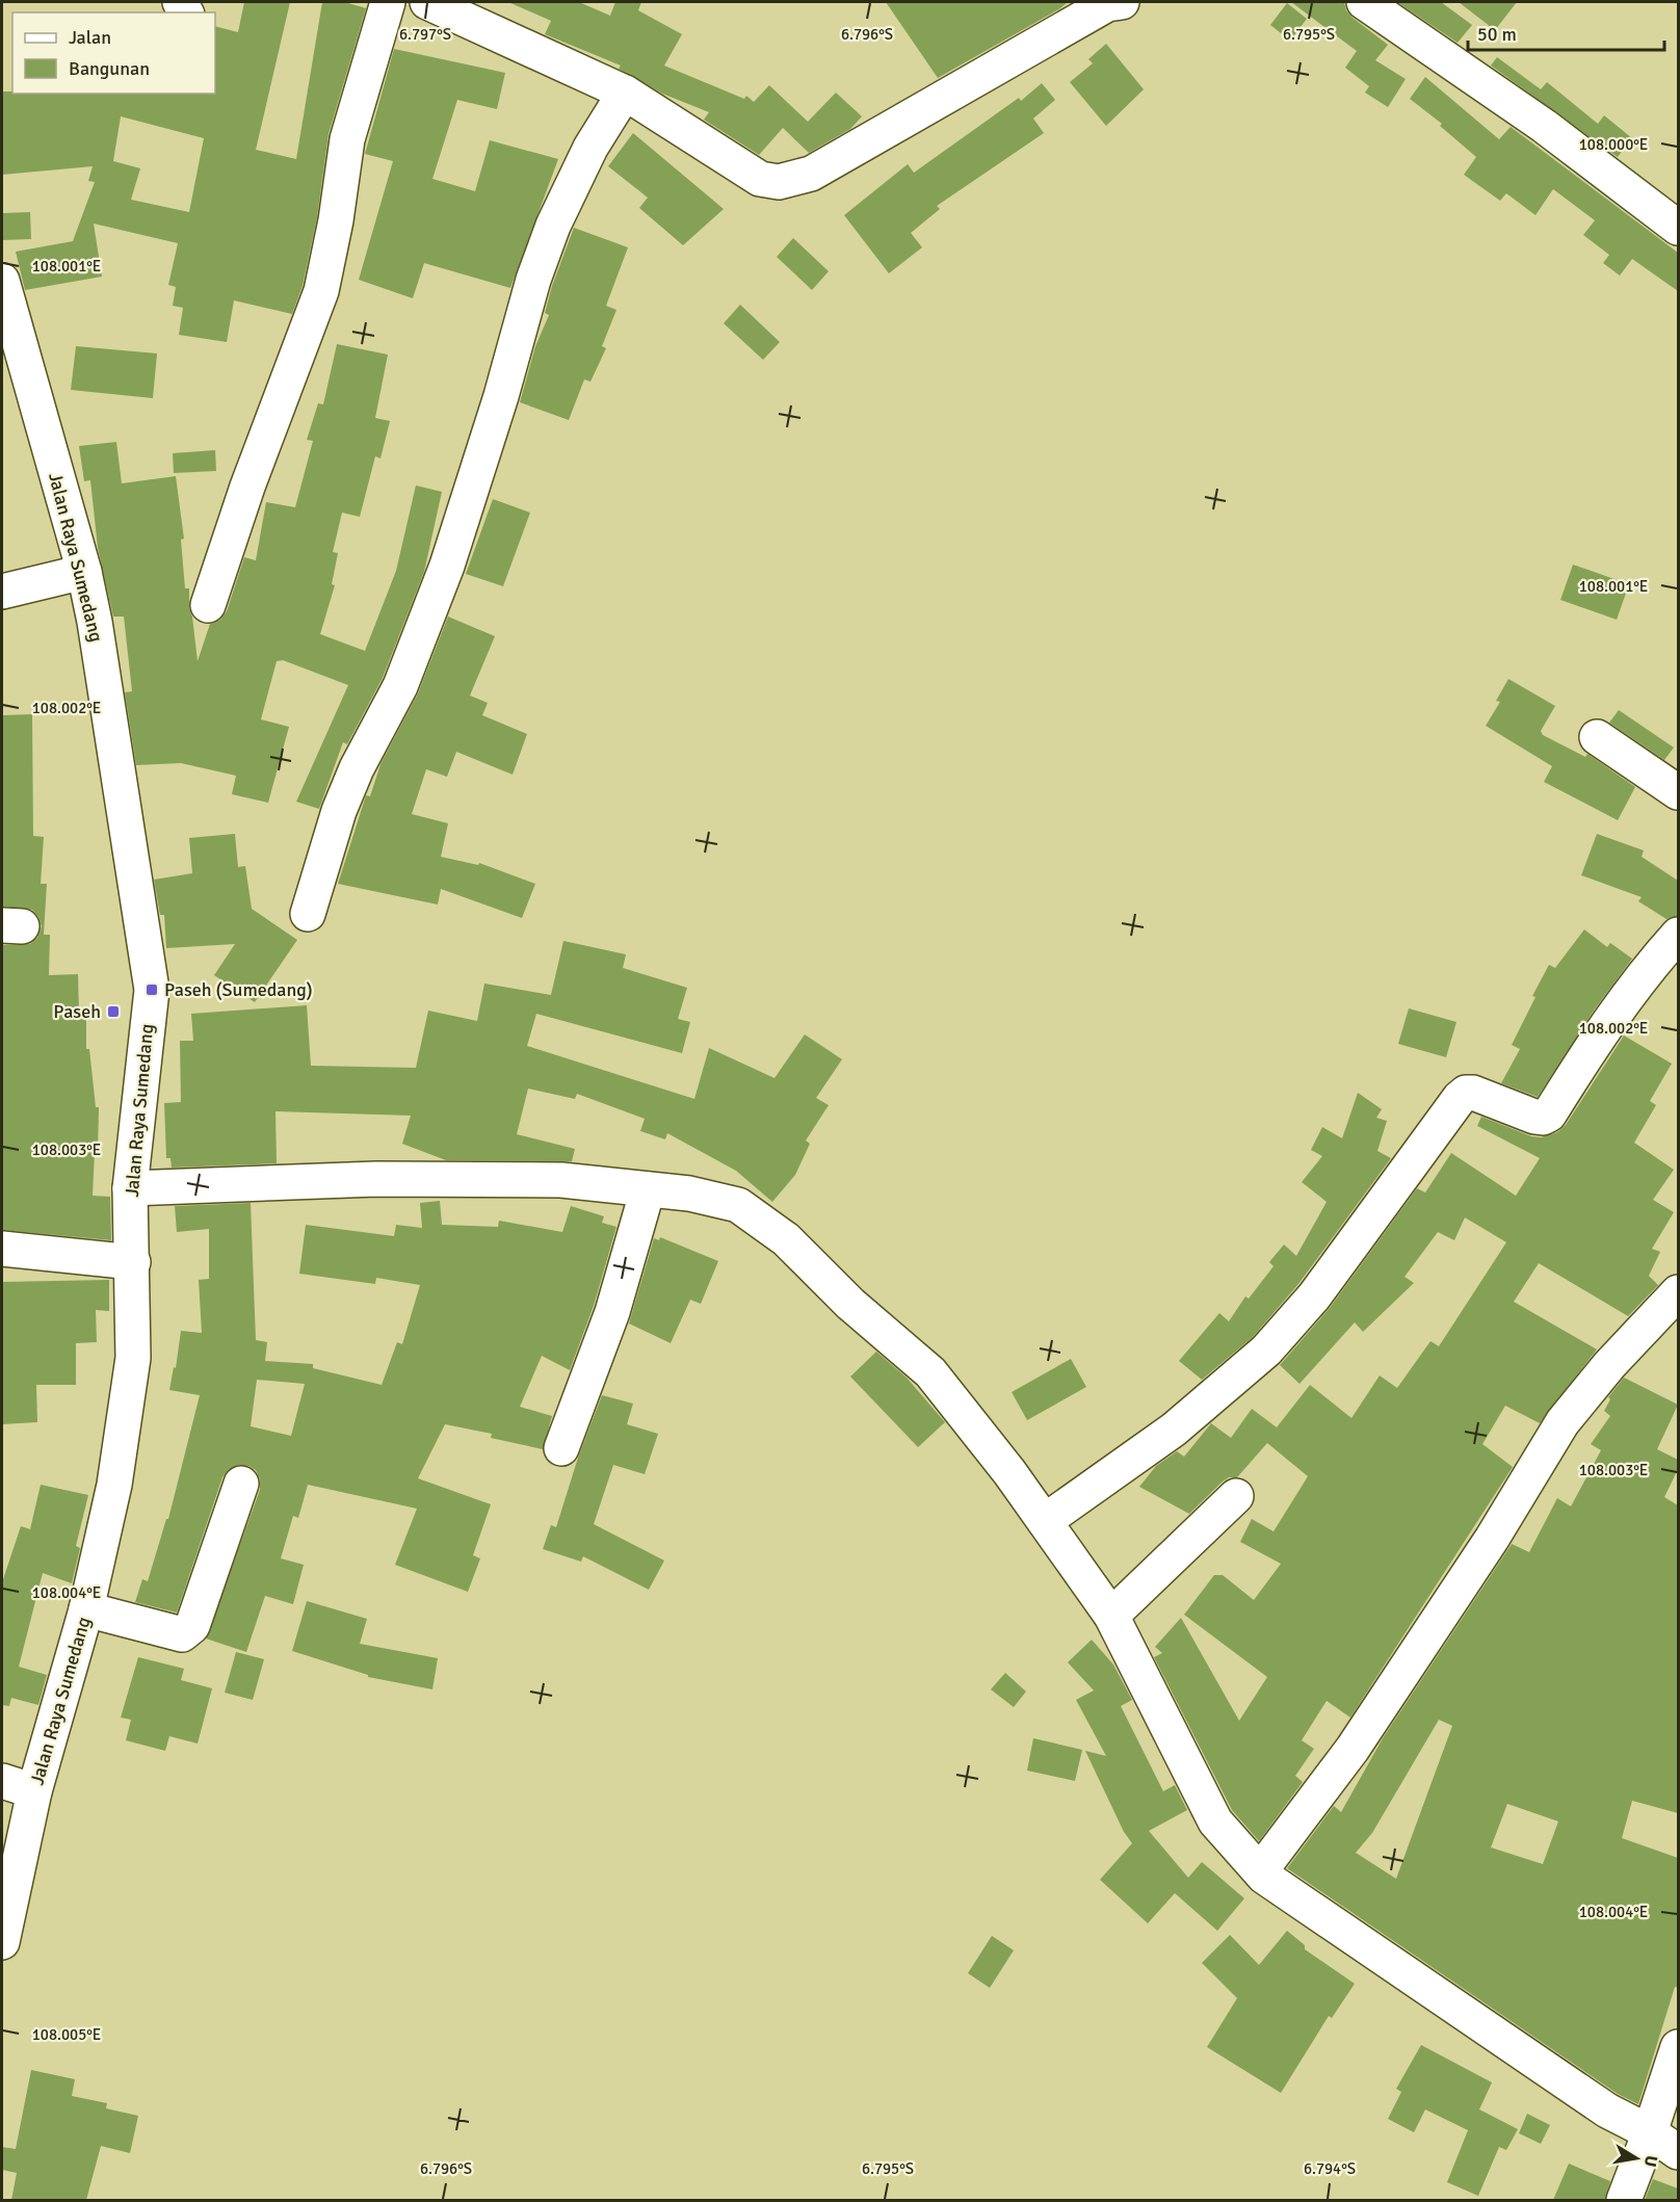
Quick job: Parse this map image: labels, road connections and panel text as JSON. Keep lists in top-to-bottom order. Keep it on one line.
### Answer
{"streets":{"main road":["Jalan Raya Sumedang"]},"places":{"transit":["Paseh (Sumedang)","Paseh"]},"legend":["Jalan","Bangunan"],"scale_bar":"50 m","north":"right","coordinates":["6.797°S","6.796°S","6.795°S","108.000°E","108.001°E","108.002°E","108.003°E","108.004°E","108.005°E","6.794°S"]}
